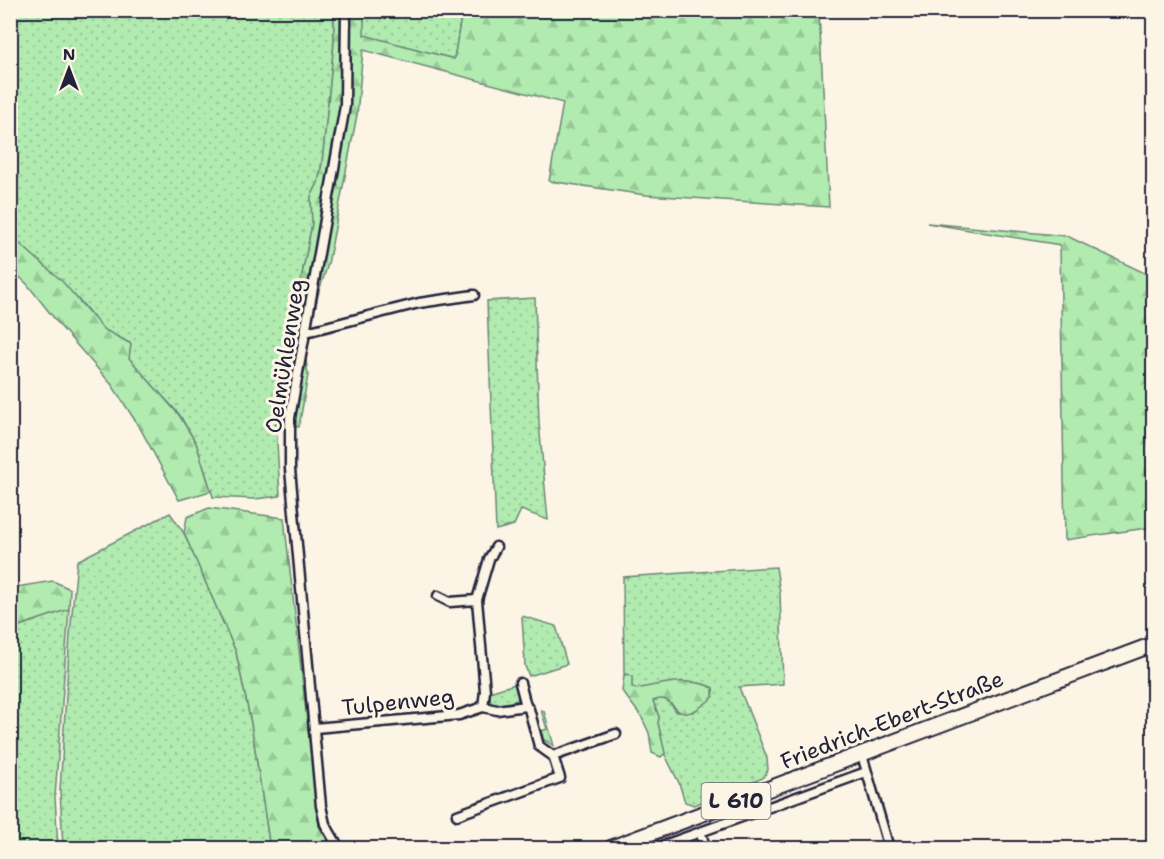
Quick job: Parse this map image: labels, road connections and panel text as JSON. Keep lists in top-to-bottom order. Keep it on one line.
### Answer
{"streets":{"main road":["Friedrich-Ebert-Straße","L 610"],"street":["Oelmühlenweg","Tulpenweg"]},"crossings":[["Oelmühlenweg","Tulpenweg"]],"north":"top"}
